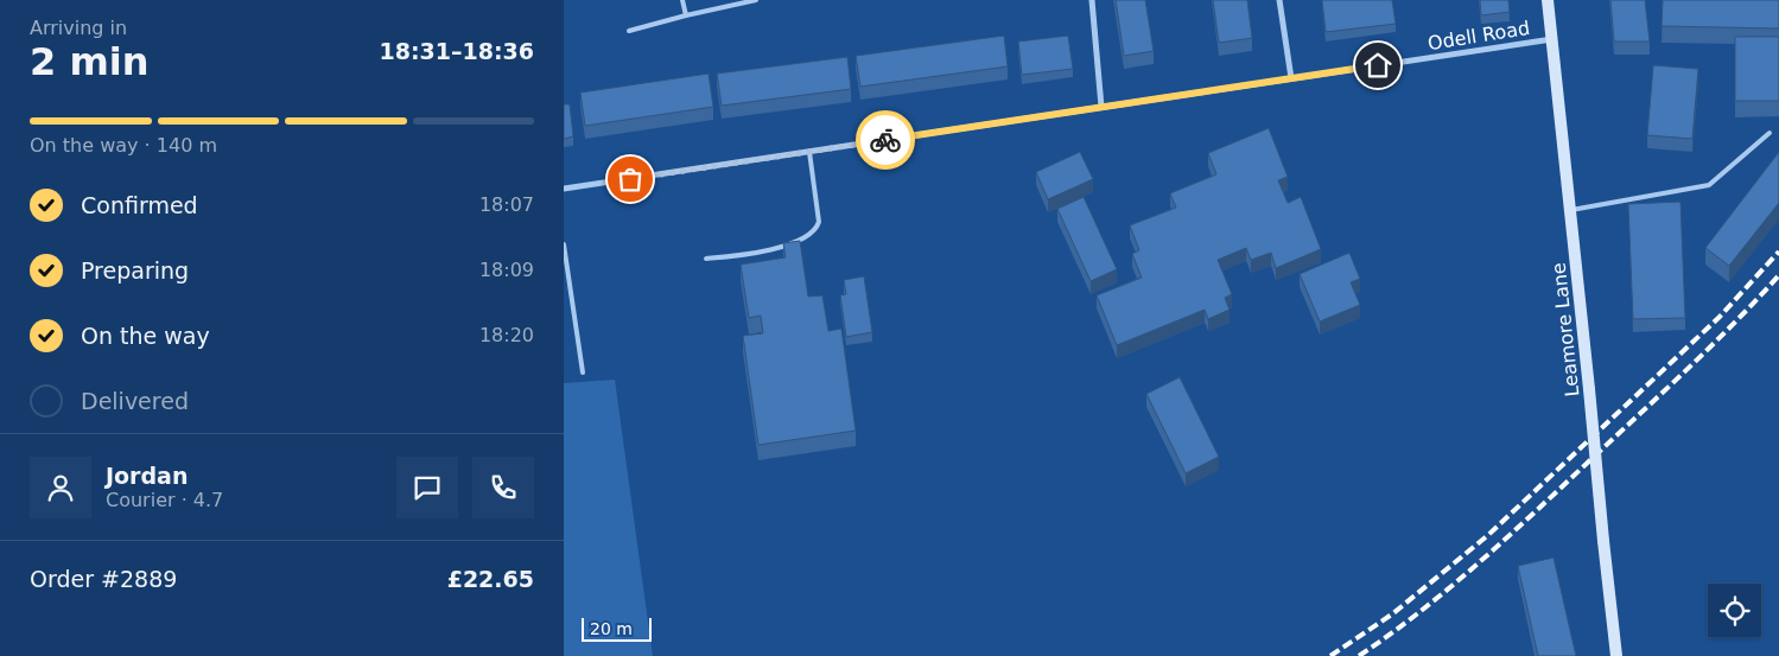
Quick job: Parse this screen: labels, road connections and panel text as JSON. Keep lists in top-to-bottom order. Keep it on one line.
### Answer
{"streets":{"street":["Odell Road","Leamore Lane"]},"crossings":[["Odell Road","Leamore Lane"]],"scale_bar":"20 m","page":{"heading":["2 min","Arriving in","18:31–18:36"],"panel":["Jordan","Courier · 4.7","Order #2889","£22.65"],"bar":"On the way · 140 m","list":[["Confirmed","18:07"],["Preparing","18:09"],["On the way","18:20"],"Delivered"],"scale":"20 m"}}
